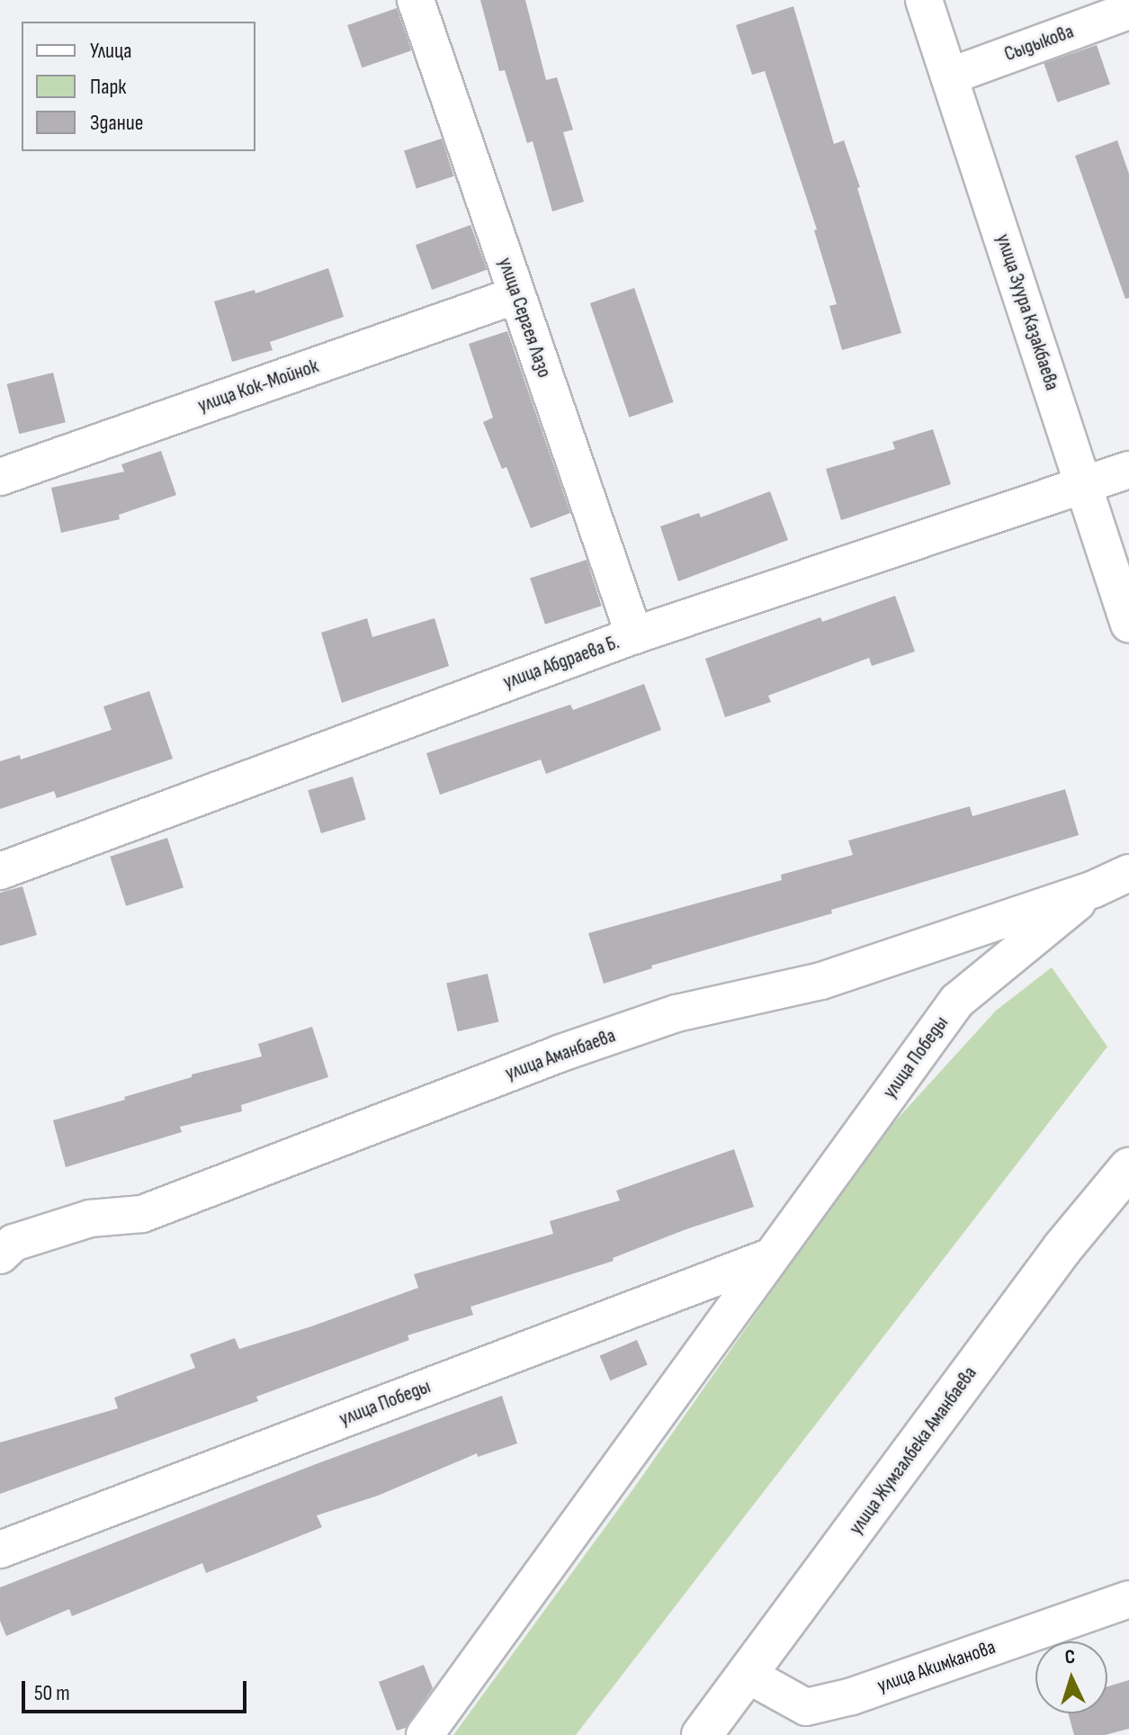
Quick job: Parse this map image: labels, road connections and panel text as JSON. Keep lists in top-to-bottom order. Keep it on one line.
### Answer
{"streets":{"main road":["улица Жумгалбека Аманбаева"],"street":["Сыдыкова","улица Зуура Казакбаева","улица Сергея Лазо","улица Кок-Мойнок","улица Абдраева Б.","улица Аманбаева","улица Победы","улица Акимканова"]},"crossings":[["Сыдыкова","улица Зуура Казакбаева"],["улица Зуура Казакбаева","улица Абдраева Б."],["улица Сергея Лазо","улица Кок-Мойнок"],["улица Сергея Лазо","улица Абдраева Б."],["улица Аманбаева","улица Победы"],["улица Жумгалбека Аманбаева","улица Акимканова"]],"legend":["Улица","Парк","Здание"],"scale_bar":"50 m","north":"top"}
